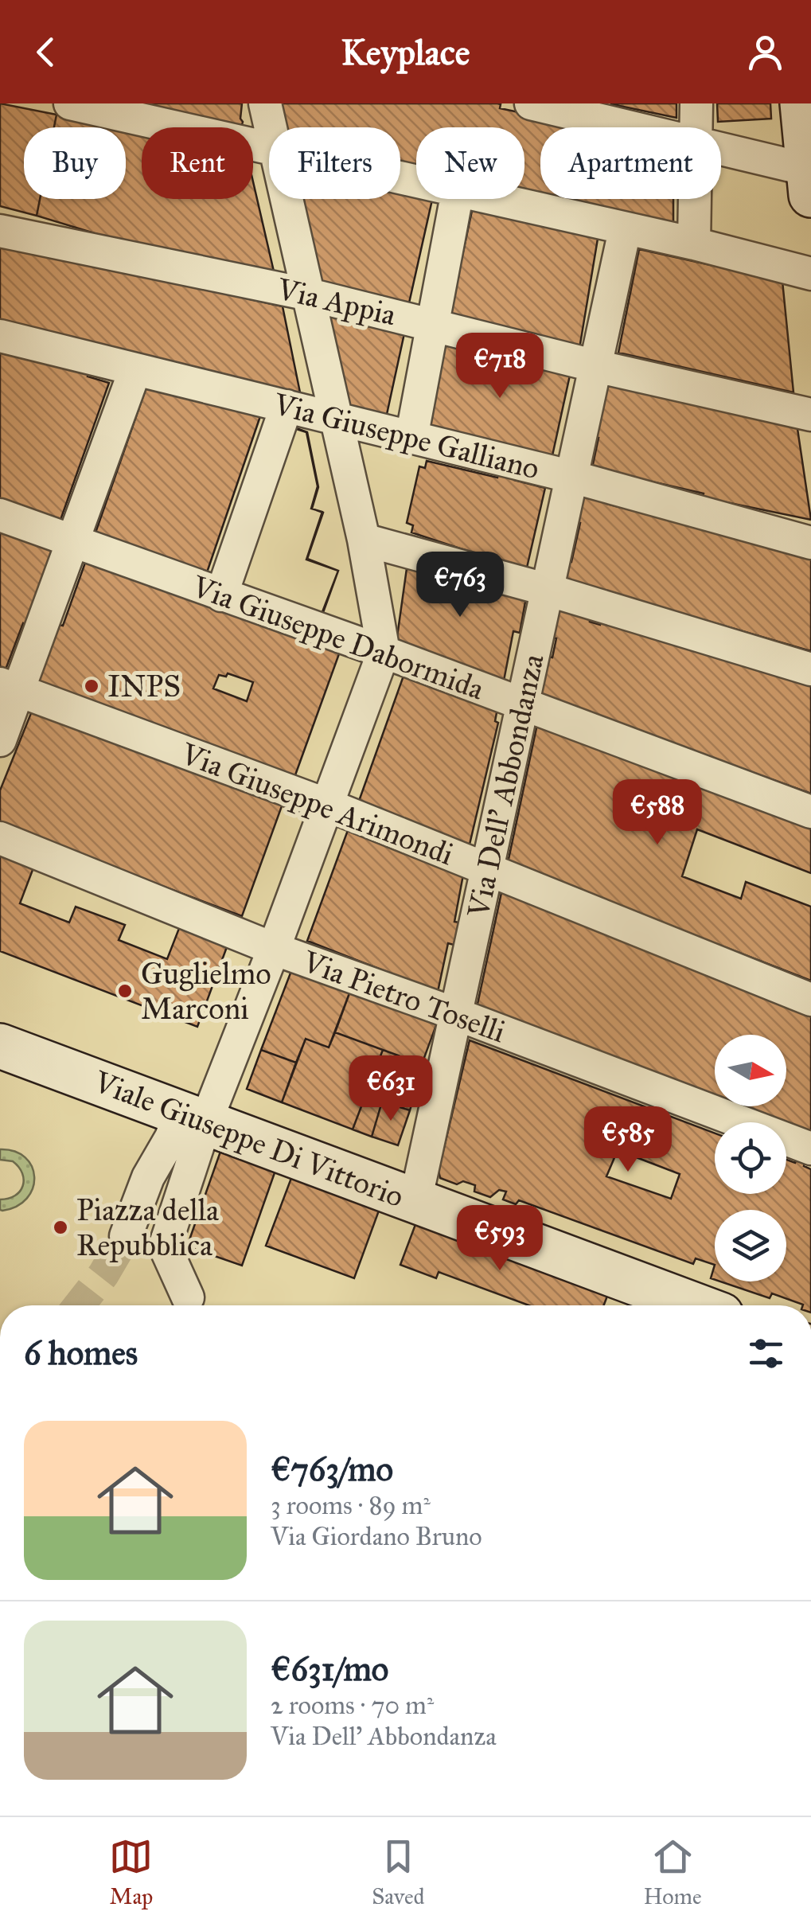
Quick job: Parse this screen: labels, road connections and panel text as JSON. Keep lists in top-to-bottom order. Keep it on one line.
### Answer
{"streets":{"street":["Via Appia","Via Giuseppe Galliano","Via Giuseppe Dabormida","Via Dell' Abbondanza","Via Giuseppe Arimondi","Via Pietro Toselli","Viale Giuseppe Di Vittorio"]},"crossings":[["Via Appia","Via Dell' Abbondanza"],["Via Giuseppe Galliano","Via Dell' Abbondanza"],["Via Giuseppe Dabormida","Via Dell' Abbondanza"],["Via Dell' Abbondanza","Via Giuseppe Arimondi"],["Via Dell' Abbondanza","Via Pietro Toselli"],["Via Dell' Abbondanza","Viale Giuseppe Di Vittorio"]],"places":["INPS","Guglielmo Marconi","Piazza della Repubblica"],"north":"right","page":{"header":"Keyplace","chip":["Buy","Rent","Filters","New","Apartment"],"price":["€718","€763","€588","€631","€585","€593"],"heading":"6 homes","list":[{"name":"€763/mo","note":"3 rooms · 89 m² · Via Giordano Bruno"},{"name":"€631/mo","note":"2 rooms · 70 m² · Via Dell' Abbondanza"}],"tabs":["Map","Saved","Home"]}}
